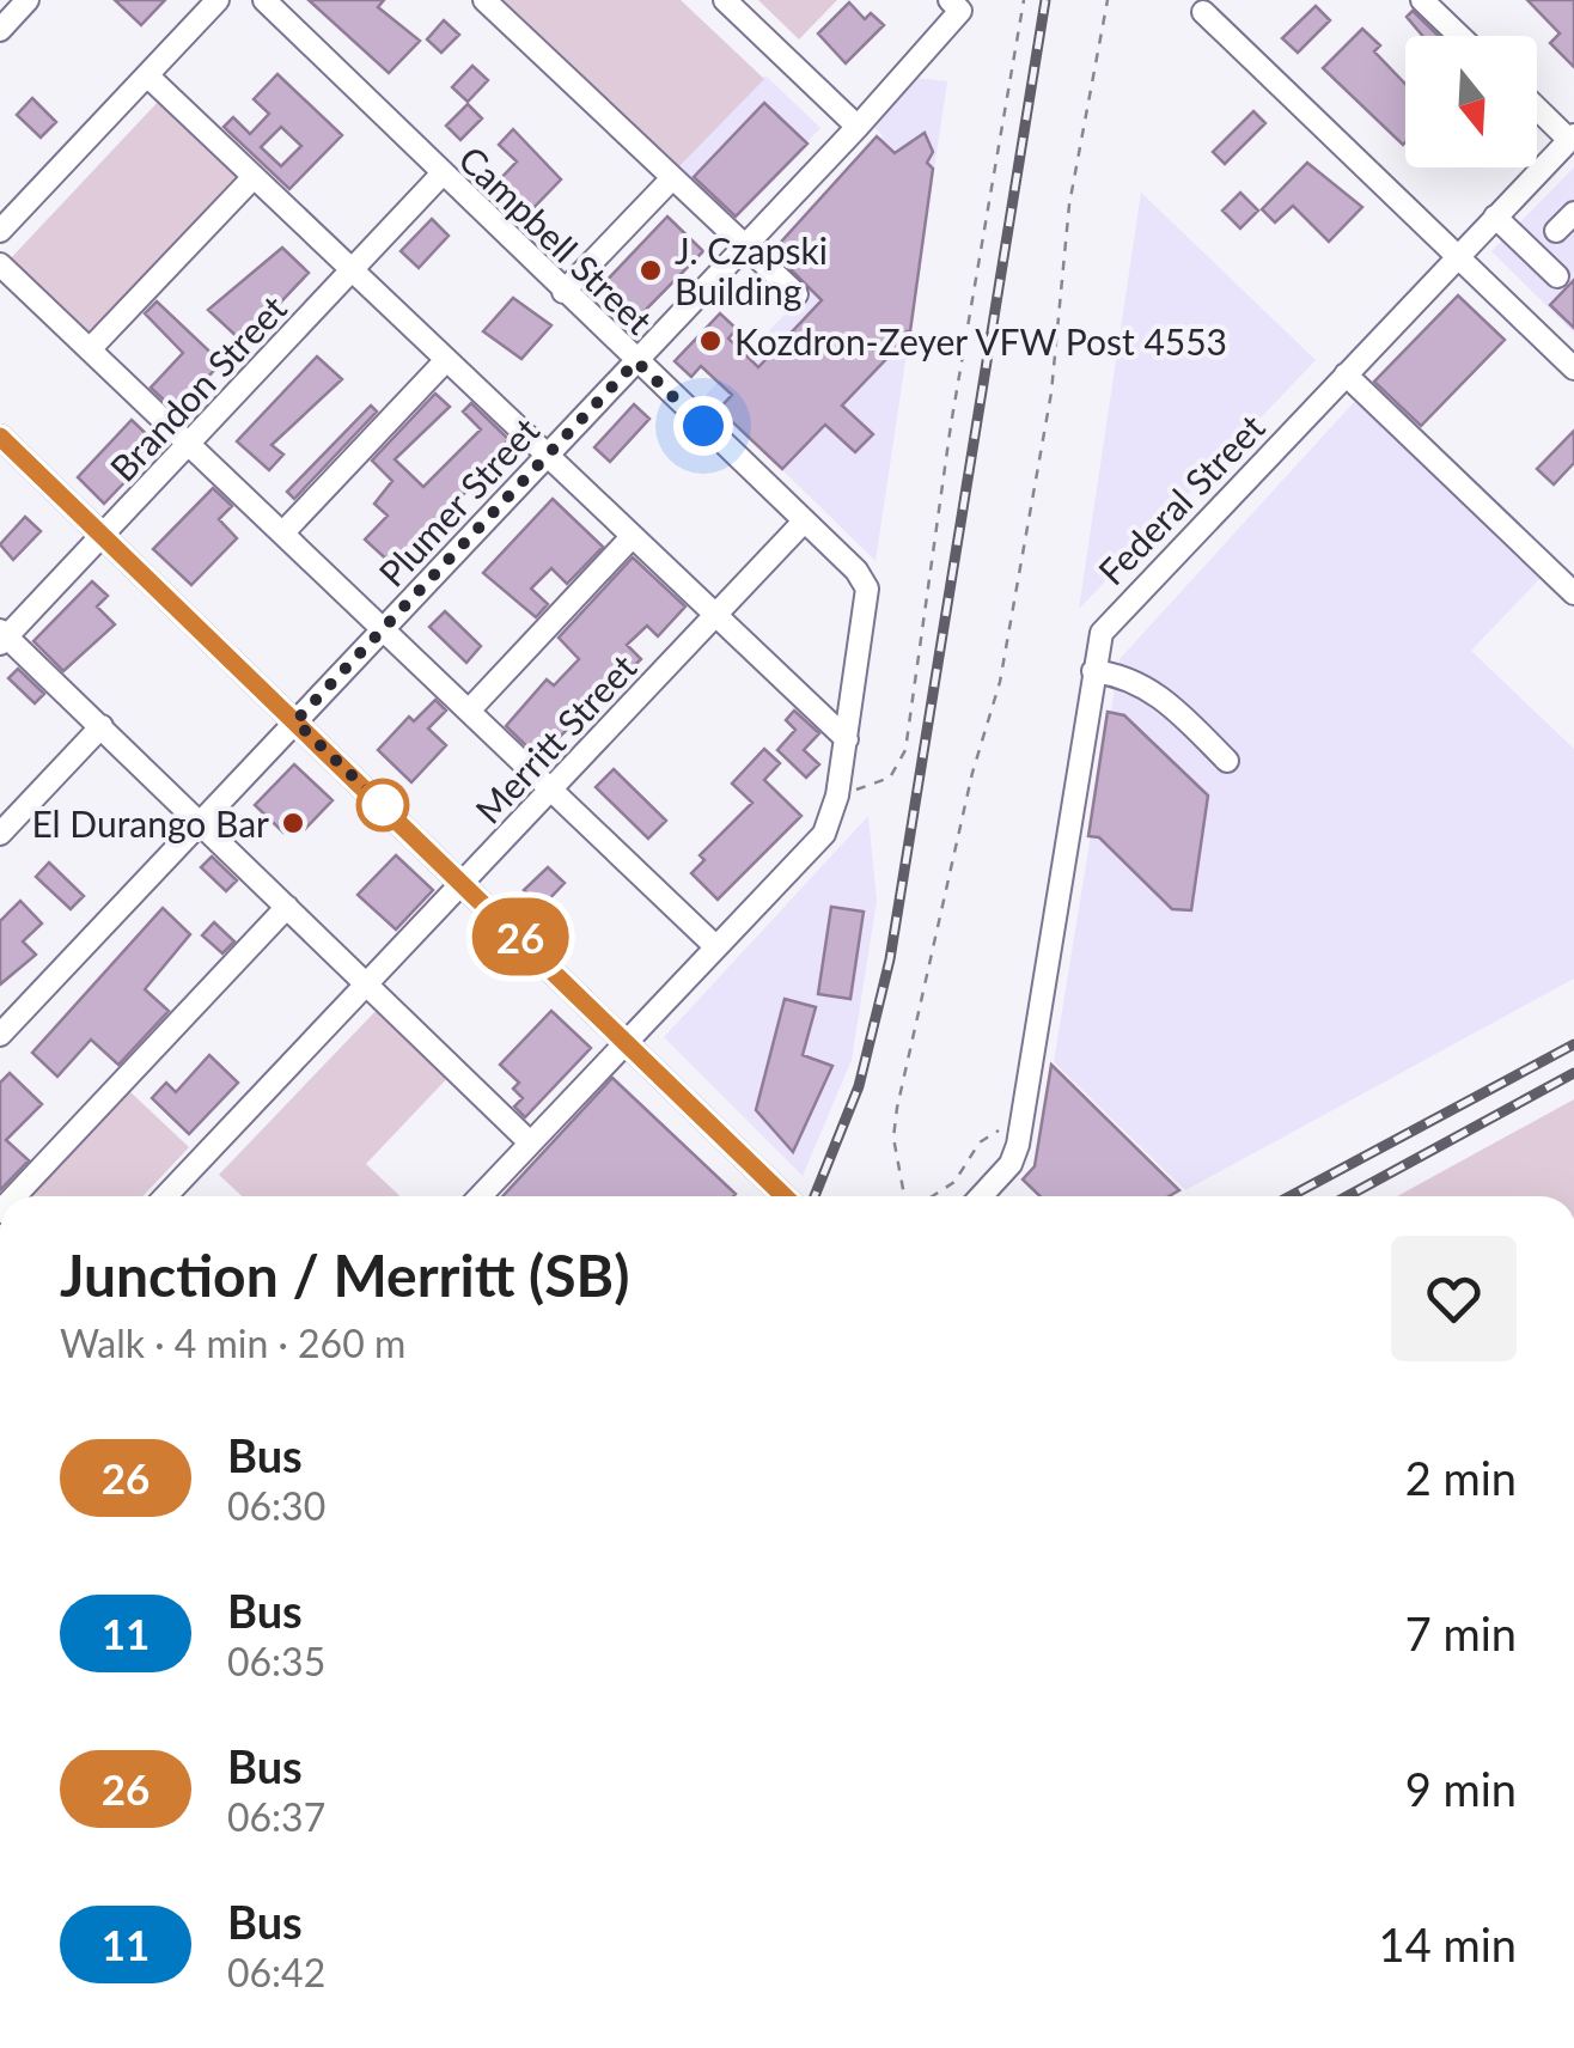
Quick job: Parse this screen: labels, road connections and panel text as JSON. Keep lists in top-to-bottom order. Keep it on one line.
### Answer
{"streets":{"street":["Campbell Street","Brandon Street","Federal Street","Plumer Street","Merritt Street"]},"crossings":[["Campbell Street","Brandon Street"],["Campbell Street","Plumer Street"],["Campbell Street","Merritt Street"]],"places":["J. Czapski Building","Kozdron-Zeyer VFW Post 4553","El Durango Bar"],"lines":["bus line 26"],"north":"bottom","page":{"on_map":"26","heading":["Junction / Merritt (SB)","Walk · 4 min · 260 m"],"list":[{"mark":"26","name":"Bus","note":"06:30","value":"2 min"},{"mark":"11","name":"Bus","note":"06:35","value":"7 min"},{"mark":"26","name":"Bus","note":"06:37","value":"9 min"},{"mark":"11","name":"Bus","note":"06:42","value":"14 min"}]}}
